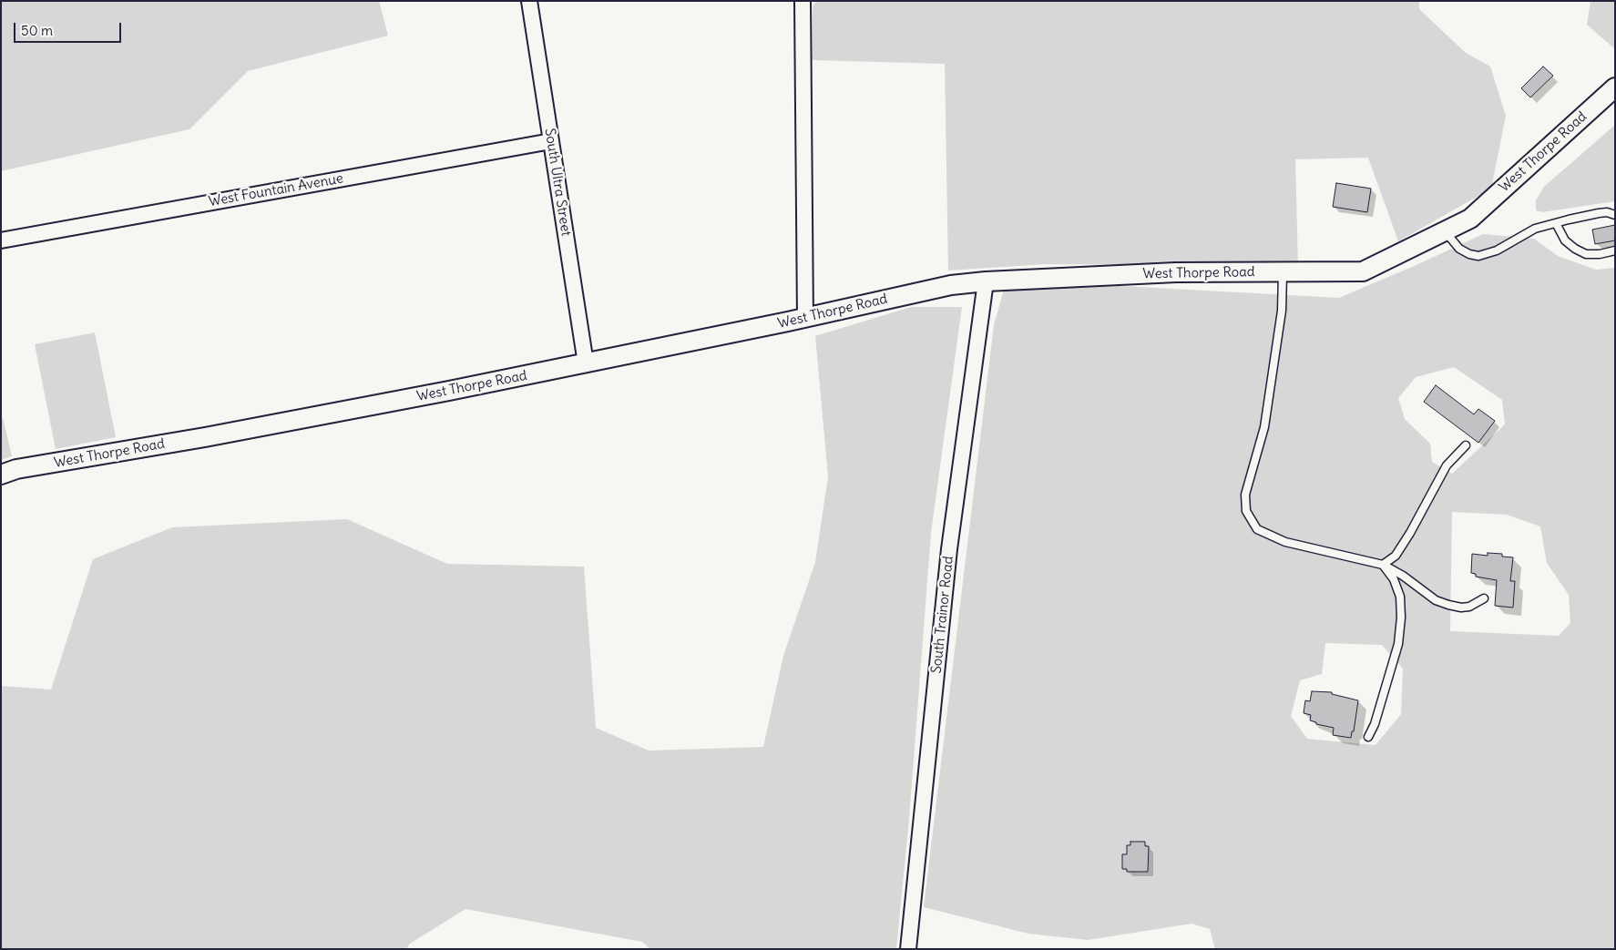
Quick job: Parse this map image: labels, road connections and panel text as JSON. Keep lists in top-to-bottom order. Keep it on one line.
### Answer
{"streets":{"street":["West Thorpe Road","South Ultra Street","West Fountain Avenue","South Trainor Road"]},"crossings":[["West Thorpe Road","South Ultra Street"],["West Thorpe Road","South Trainor Road"],["South Ultra Street","West Fountain Avenue"]],"scale_bar":"50 m"}
